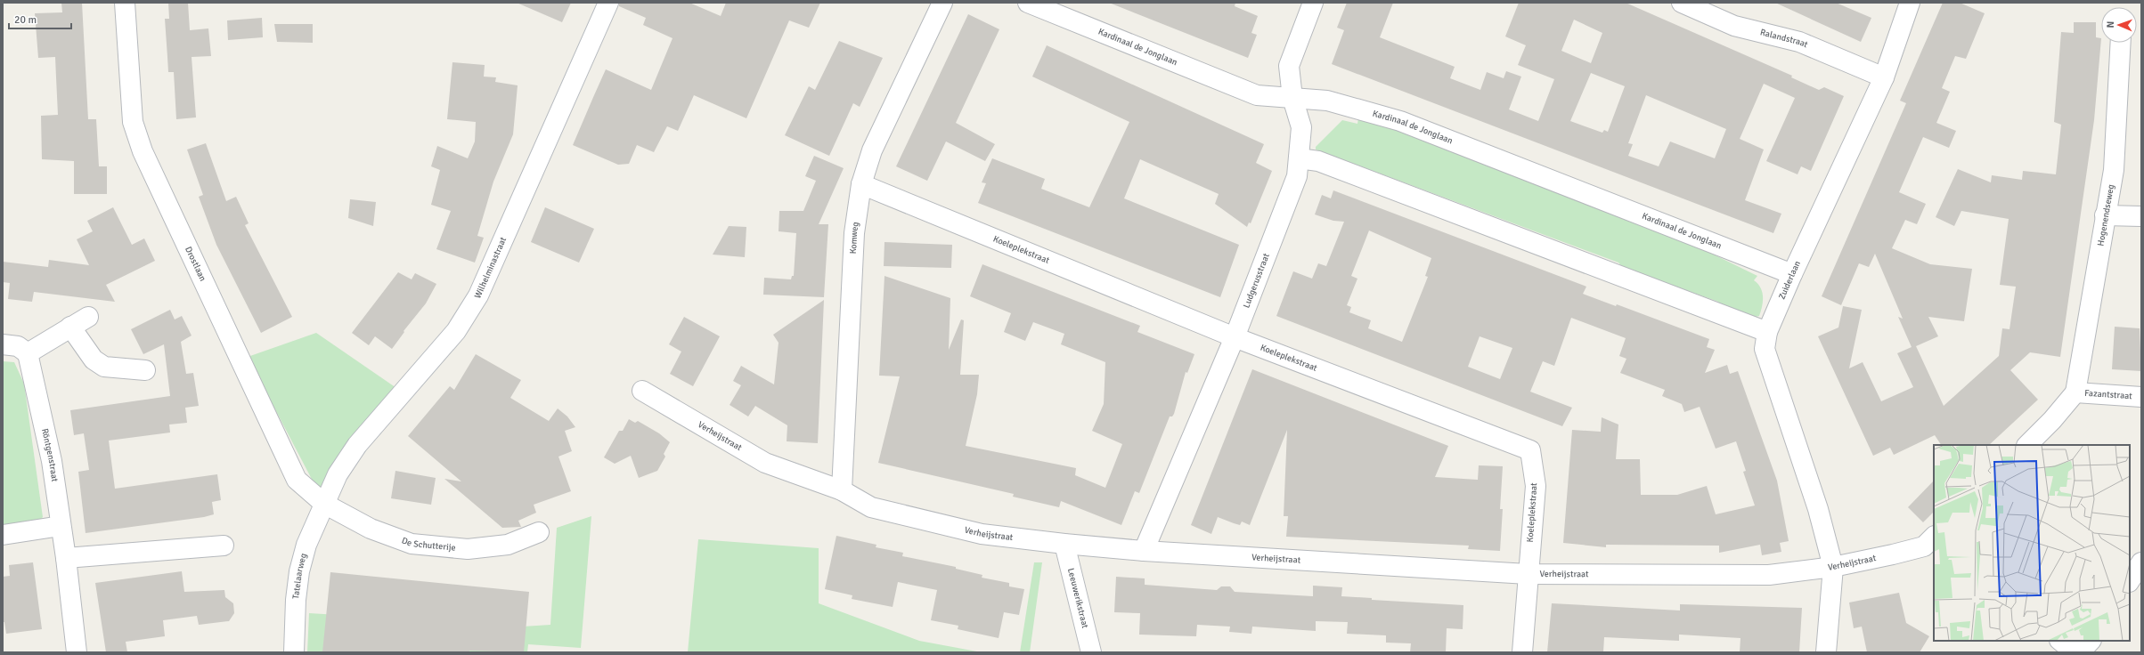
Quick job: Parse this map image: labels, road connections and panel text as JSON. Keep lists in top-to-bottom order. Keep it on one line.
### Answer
{"streets":{"street":["Ralandstraat","Kardinaal de Jonglaan","Hogenendseweg","Komweg","Koeleplekstraat","Drostlaan","Wilhelminastraat","Zuiderlaan","Ludgerusstraat","Fazantstraat","Verheijstraat","Röntgenstraat","De Schutterije","Tatelaarweg","Leeuwerikstraat"]},"crossings":[["Ralandstraat","Zuiderlaan"],["Kardinaal de Jonglaan","Zuiderlaan"],["Kardinaal de Jonglaan","Ludgerusstraat"],["Hogenendseweg","Fazantstraat"],["Komweg","Koeleplekstraat"],["Komweg","Verheijstraat"],["Koeleplekstraat","Ludgerusstraat"],["Koeleplekstraat","Verheijstraat"],["Drostlaan","Wilhelminastraat"],["Drostlaan","De Schutterije"],["Drostlaan","Tatelaarweg"],["Wilhelminastraat","De Schutterije"],["Wilhelminastraat","Tatelaarweg"],["Zuiderlaan","Verheijstraat"],["Ludgerusstraat","Verheijstraat"],["Verheijstraat","Leeuwerikstraat"],["De Schutterije","Tatelaarweg"]],"scale_bar":"20 m","north":"left"}
